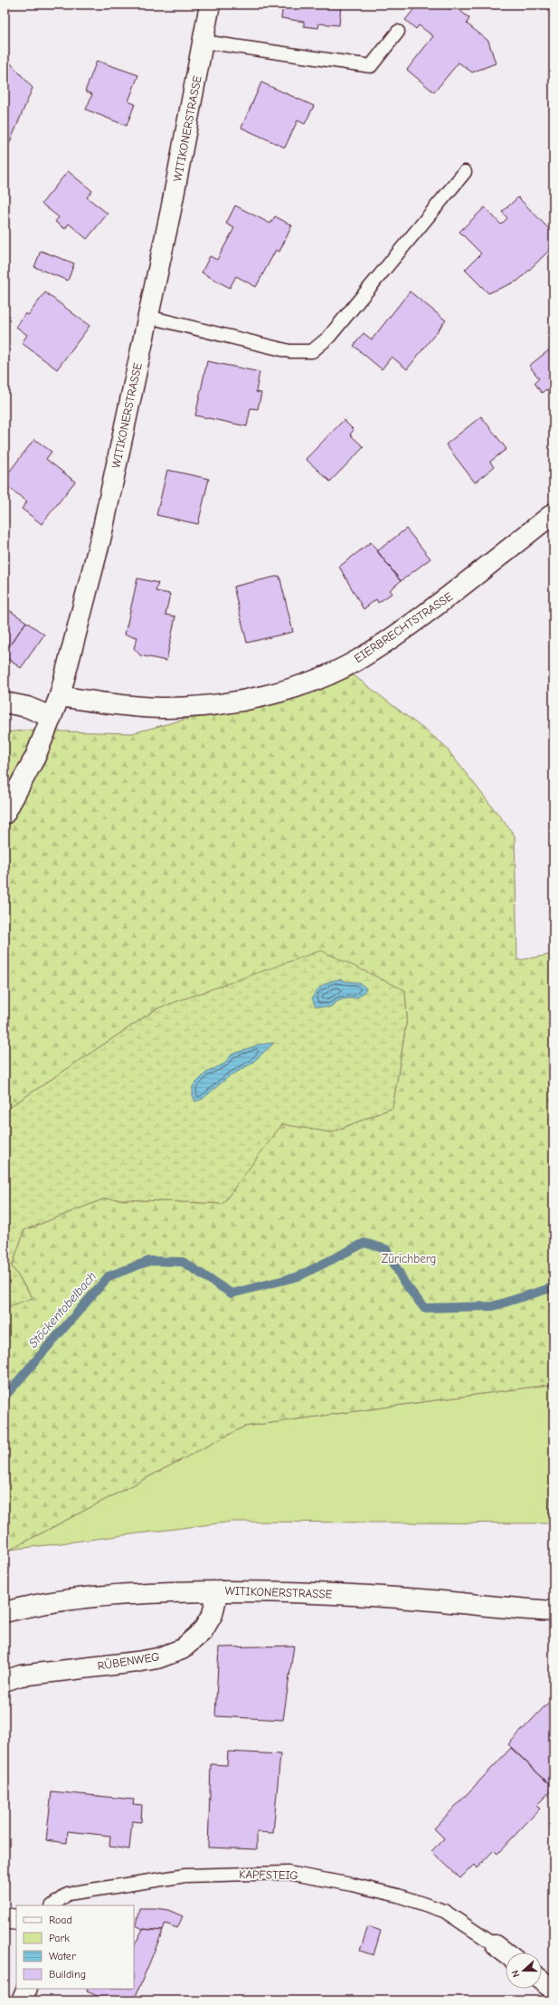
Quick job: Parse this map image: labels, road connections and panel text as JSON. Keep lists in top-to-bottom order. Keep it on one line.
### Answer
{"streets":{"main road":["WITIKONERSTRASSE","EIERBRECHTSTRASSE","RÜBENWEG","KAPFSTEIG"]},"crossings":[["WITIKONERSTRASSE","EIERBRECHTSTRASSE"],["WITIKONERSTRASSE","RÜBENWEG"]],"water":["Stöckentobelbach"],"parks":["Zürichberg"],"legend":["Road","Park","Water","Building"],"north":"left"}
